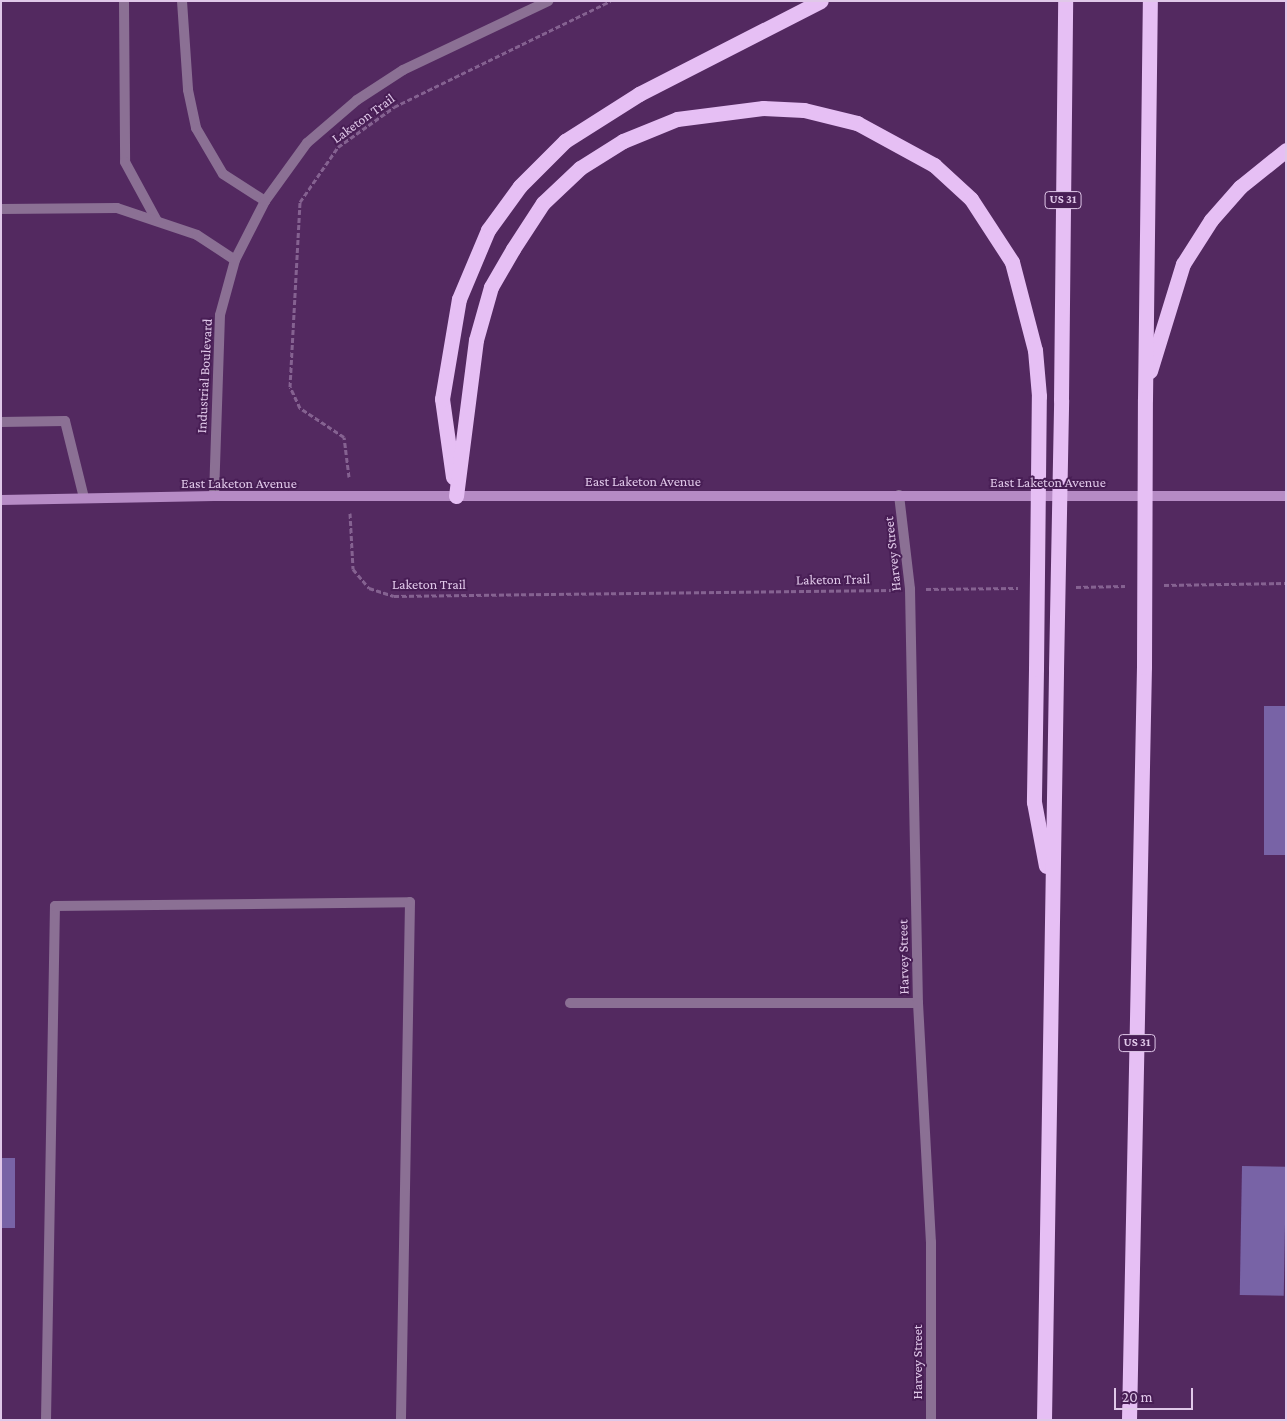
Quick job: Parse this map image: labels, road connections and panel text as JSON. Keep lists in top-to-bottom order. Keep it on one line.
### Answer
{"streets":{"highway":["US 31"],"main road":["East Laketon Avenue"],"street":["Industrial Boulevard","Harvey Street"],"path":["Laketon Trail"]},"crossings":[["Laketon Trail","East Laketon Avenue"],["Laketon Trail","Harvey Street"],["Industrial Boulevard","East Laketon Avenue"],["East Laketon Avenue","Harvey Street"]],"scale_bar":"20 m"}
